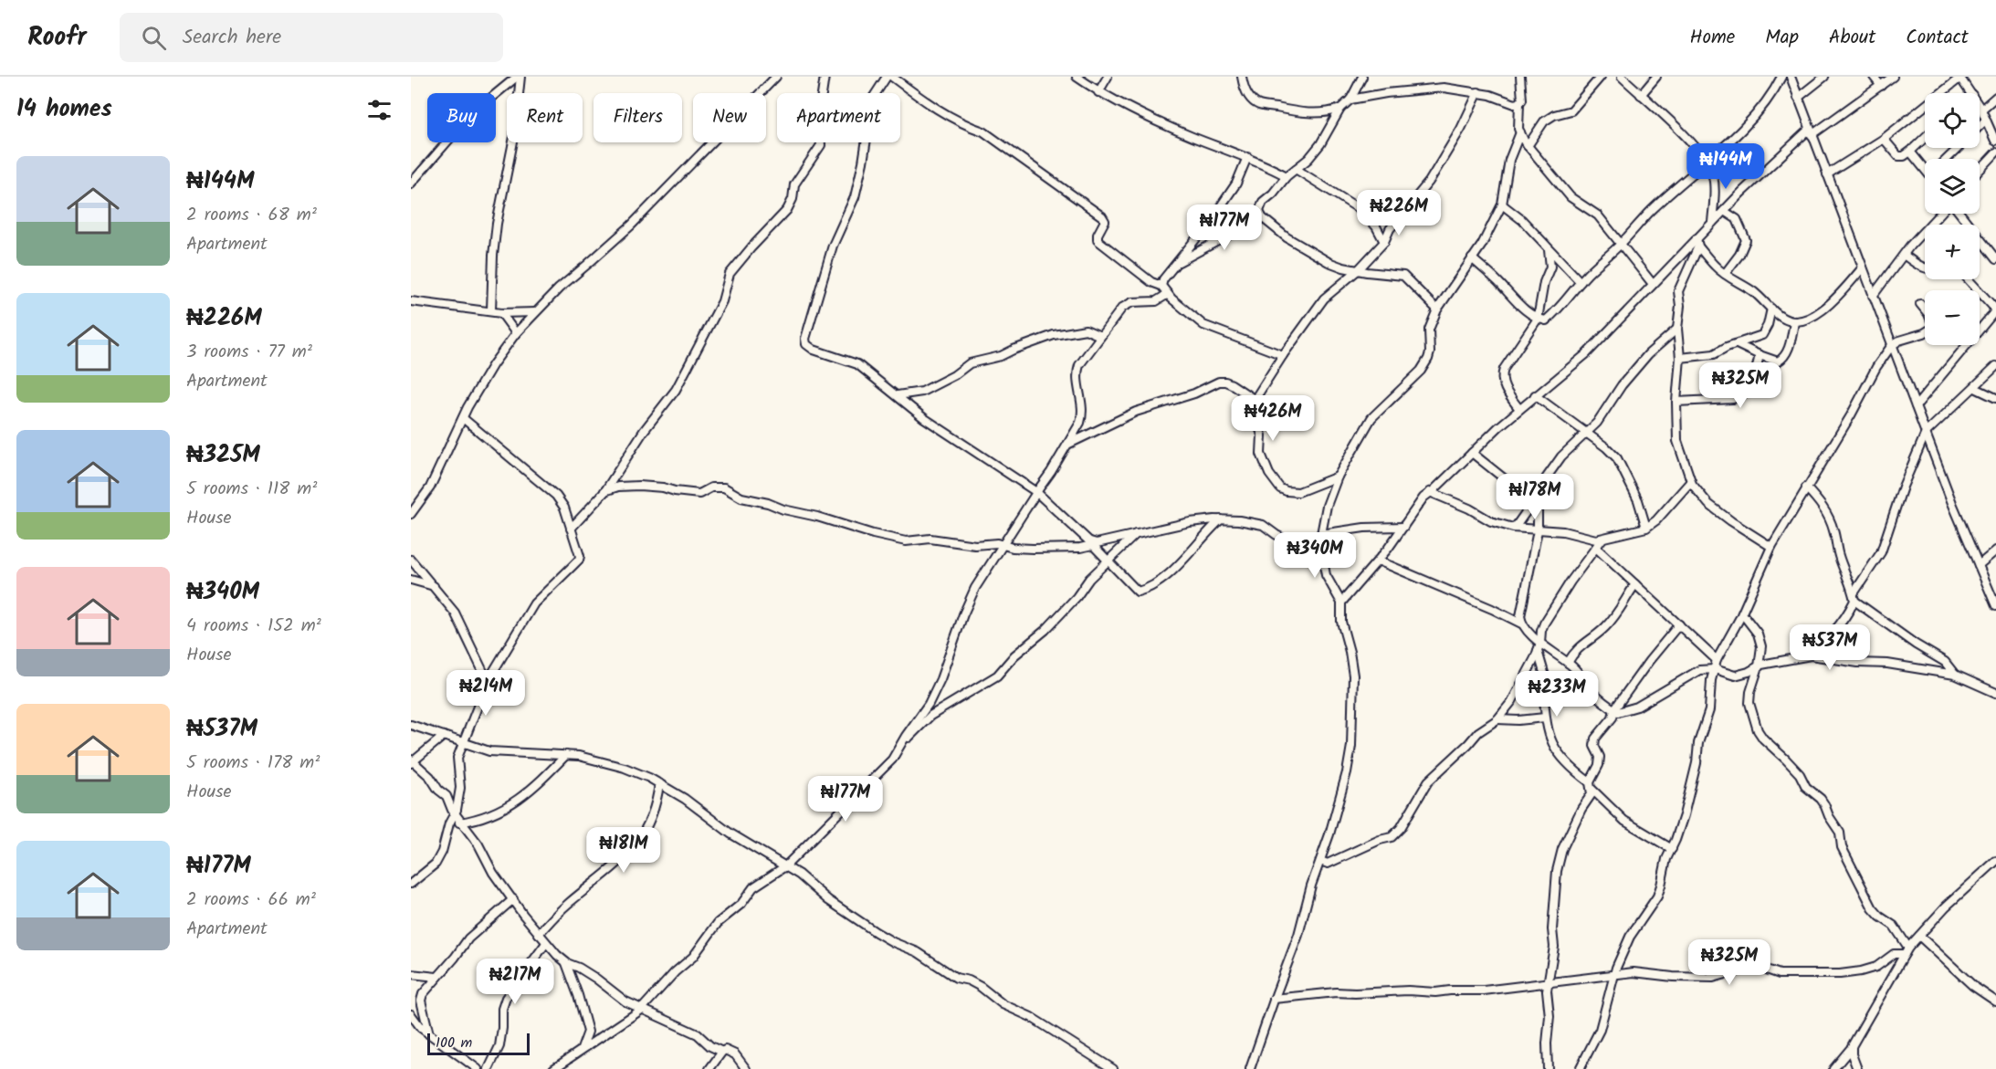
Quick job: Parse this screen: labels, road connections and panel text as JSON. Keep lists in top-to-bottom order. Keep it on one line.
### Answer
{"scale_bar":"100 m","page":{"header":"Roofr","search":"Search here","nav":["Home","Map","About","Contact"],"heading":"14 homes","map_buttons":["+","−"],"chip":["Buy","Rent","Filters","New","Apartment"],"list":[{"name":"₦144M","note":"2 rooms · 68 m² · Apartment"},{"name":"₦226M","note":"3 rooms · 77 m² · Apartment"},{"name":"₦325M","note":"5 rooms · 118 m² · House"},{"name":"₦340M","note":"4 rooms · 152 m² · House"},{"name":"₦537M","note":"5 rooms · 178 m² · House"},{"name":"₦177M","note":"2 rooms · 66 m² · Apartment"}],"price":["₦144M","₦226M","₦177M","₦325M","₦426M","₦178M","₦340M","₦537M","₦214M","₦233M","₦177M","₦181M","₦325M","₦217M"],"scale":"100 m"}}
